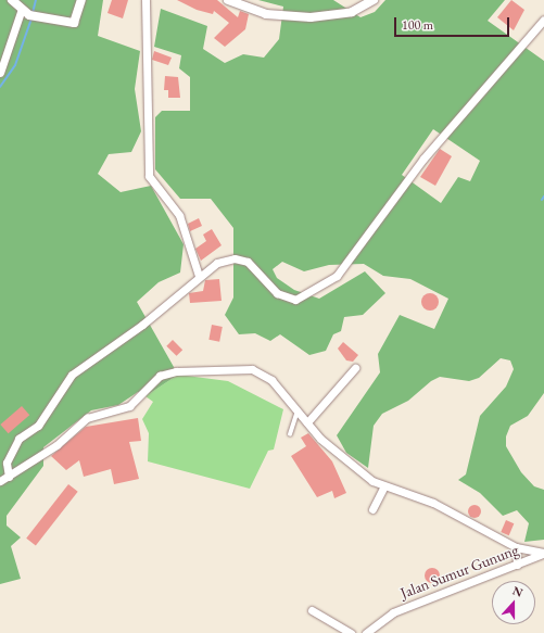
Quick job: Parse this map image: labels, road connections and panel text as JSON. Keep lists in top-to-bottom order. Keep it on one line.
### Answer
{"streets":{"street":["Jalan Sumur Gunung"]},"scale_bar":"100 m","north":"top"}
